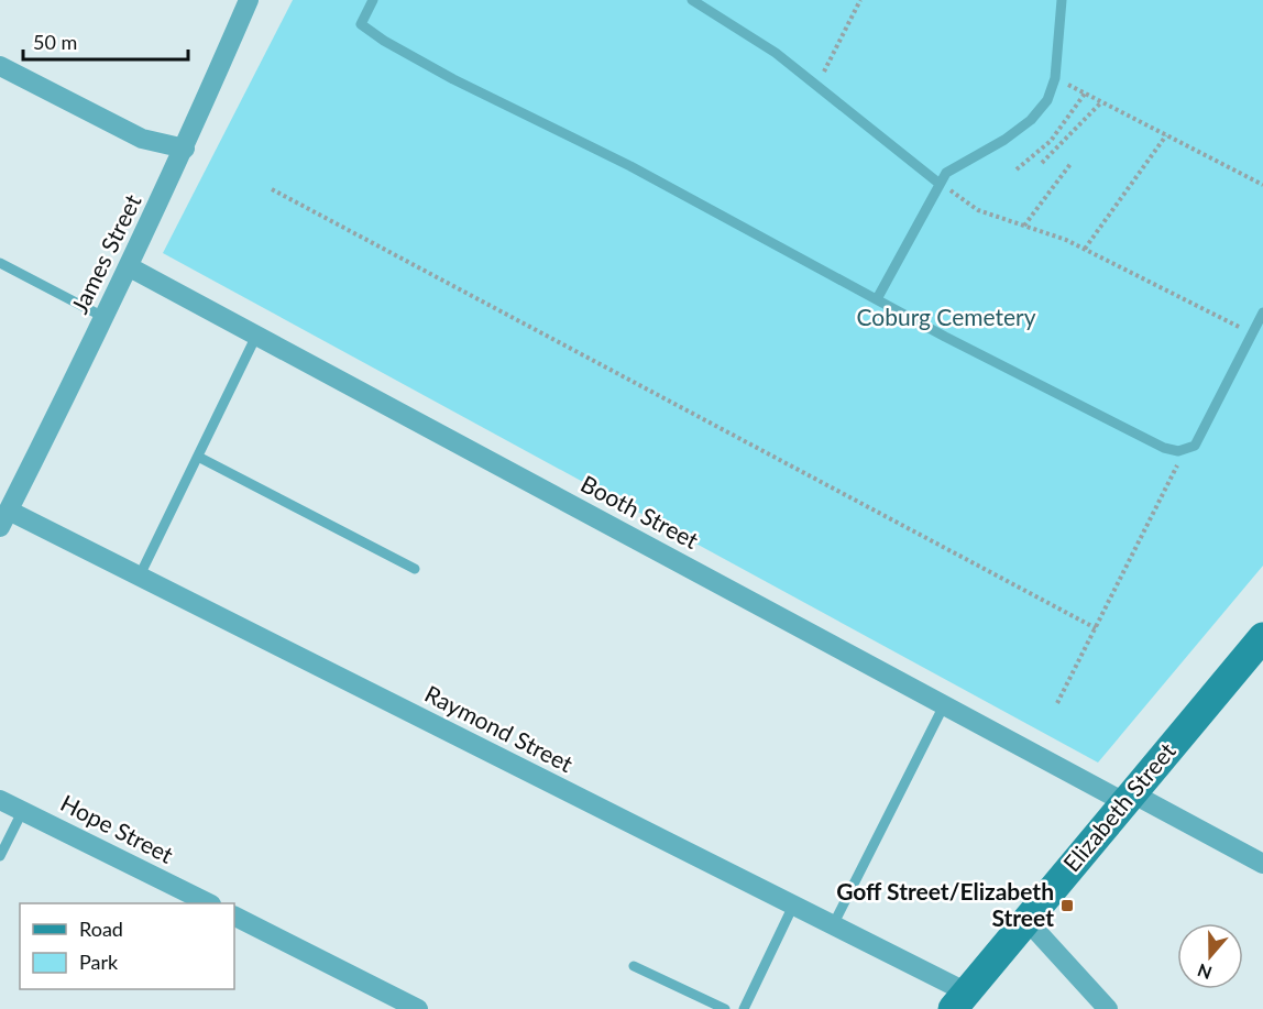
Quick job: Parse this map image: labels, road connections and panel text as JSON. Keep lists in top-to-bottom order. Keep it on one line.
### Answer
{"streets":{"main road":["Elizabeth Street"],"street":["James Street","Booth Street","Raymond Street","Hope Street"]},"crossings":[["James Street","Booth Street"],["James Street","Raymond Street"],["Booth Street","Elizabeth Street"],["Raymond Street","Elizabeth Street"]],"parks":["Coburg Cemetery"],"places":{"transit":["Goff Street/Elizabeth Street"]},"legend":["Road","Park"],"scale_bar":"50 m","north":"bottom"}
